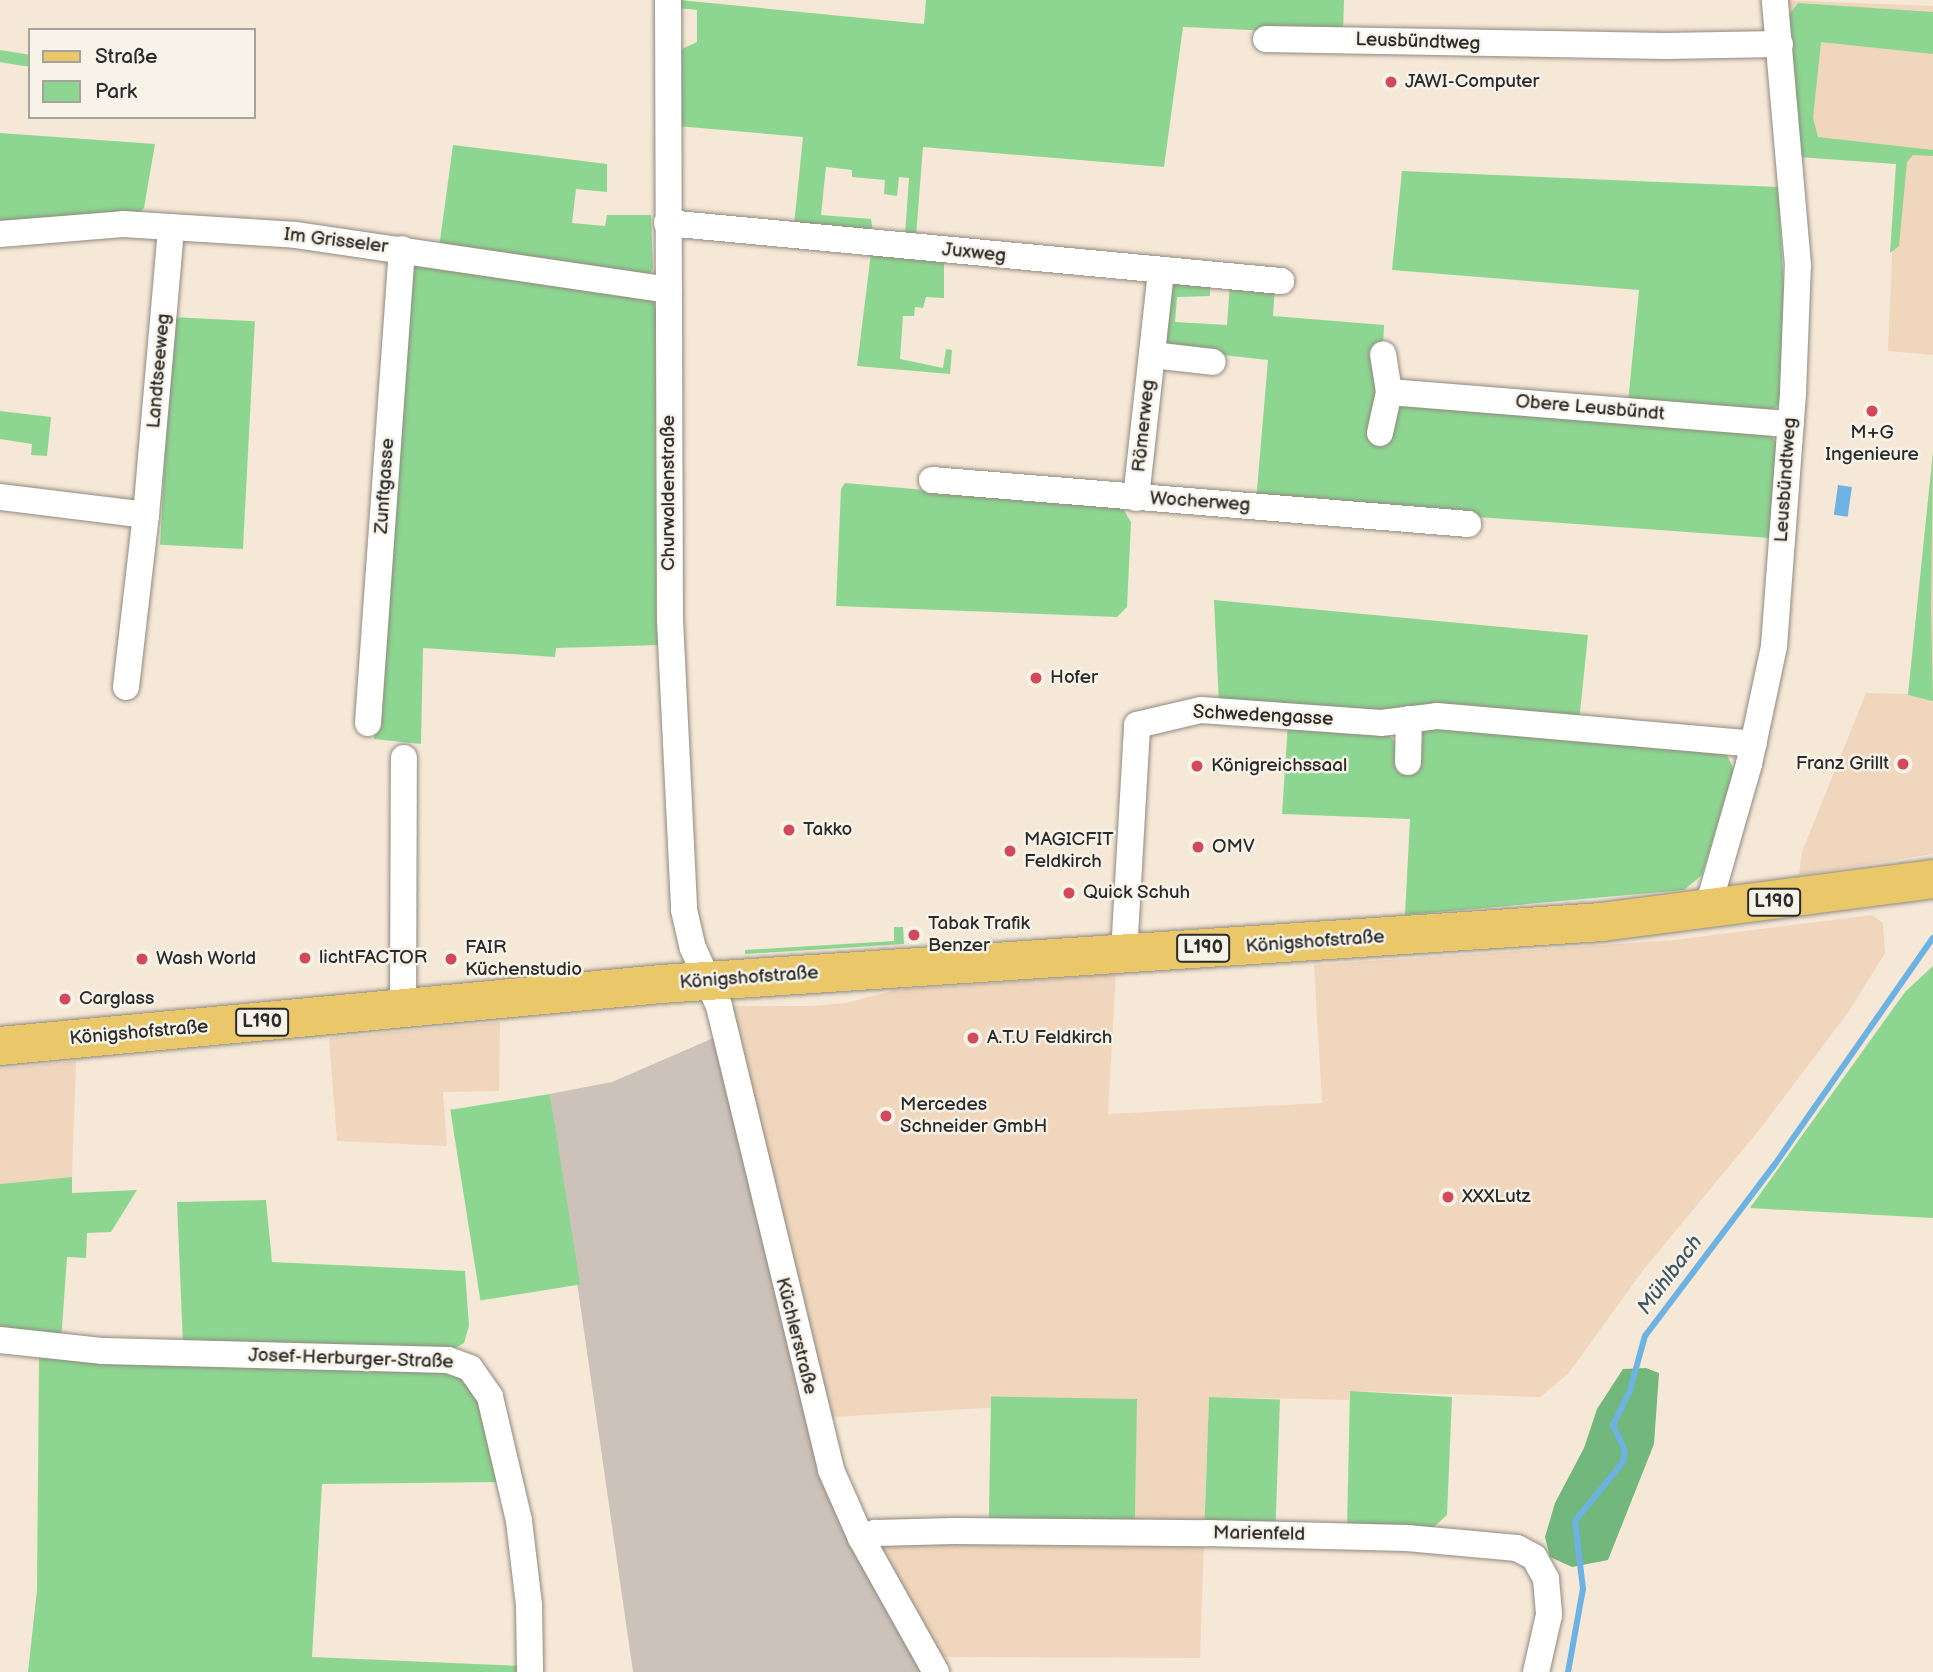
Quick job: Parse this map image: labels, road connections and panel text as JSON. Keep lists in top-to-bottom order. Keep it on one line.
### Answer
{"streets":{"main road":["L190","Königshofstraße"],"street":["Leusbündtweg","Im Grisseler","Juxweg","Landtseeweg","Obere Leusbündt","Römerweg","Zunftgasse","Churwaldenstraße","Wocherweg","Schwedengasse","Küchlerstraße","Josef-Herburger-Straße","Marienfeld"]},"crossings":[["Leusbündtweg","Obere Leusbündt"],["Leusbündtweg","Schwedengasse"],["Leusbündtweg","Königshofstraße"],["Im Grisseler","Landtseeweg"],["Im Grisseler","Zunftgasse"],["Im Grisseler","Churwaldenstraße"],["Juxweg","Römerweg"],["Juxweg","Churwaldenstraße"],["Römerweg","Wocherweg"],["Churwaldenstraße","Königshofstraße"],["Churwaldenstraße","Küchlerstraße"],["Schwedengasse","Königshofstraße"],["Königshofstraße","Küchlerstraße"],["Küchlerstraße","Marienfeld"]],"water":["Mühlbach"],"places":["JAWI-Computer","M+G Ingenieure","Hofer","Franz Grillt","Königreichssaal","Takko","OMV","MAGICFIT Feldkirch","Quick Schuh","Tabak Trafik Benzer","lichtFACTOR","Wash World","FAIR Küchenstudio","Carglass","A.T.U Feldkirch","Mercedes Schneider GmbH","XXXLutz"],"legend":["Straße","Park"]}
